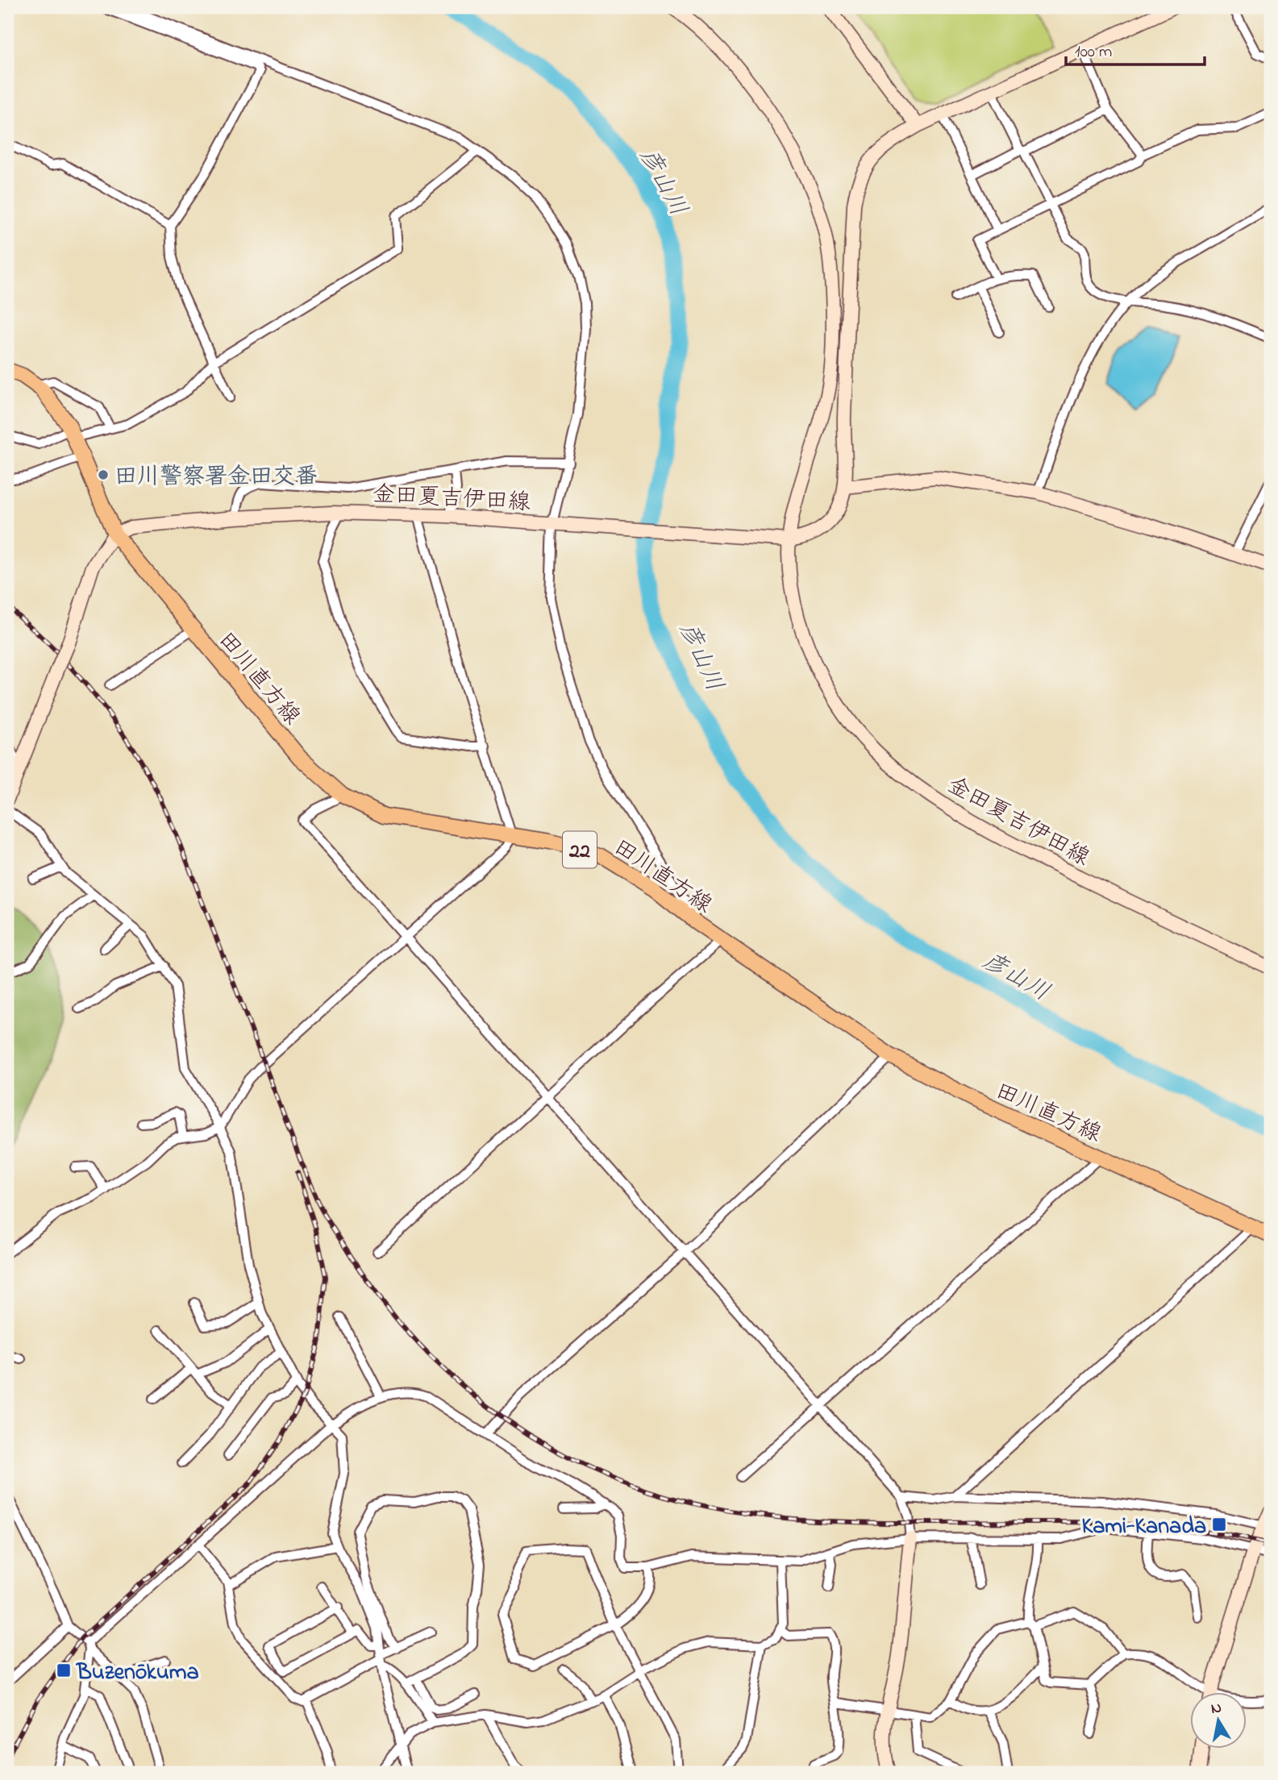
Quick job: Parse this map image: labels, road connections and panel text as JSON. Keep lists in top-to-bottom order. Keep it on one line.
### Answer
{"streets":{"main road":["金田夏吉伊田線","田川直方線","22"]},"crossings":[["金田夏吉伊田線","田川直方線"]],"water":["彦山川"],"places":{"other":["田川警察署金田交番"],"transit":["Kami-Kanada","Buzenōkuma"]},"scale_bar":"100 m","north":"top"}
